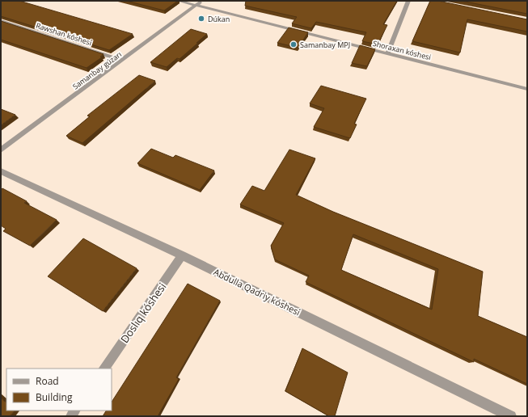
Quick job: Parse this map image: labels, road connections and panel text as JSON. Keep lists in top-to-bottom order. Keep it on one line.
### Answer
{"streets":{"street":["Rawshan kóshesi","Shoraxan kóshesi","Samanbay gúzarı","Abdulla Qadriy kóshesi","Doslıq kóshesi"]},"crossings":[["Rawshan kóshesi","Samanbay gúzarı"],["Shoraxan kóshesi","Samanbay gúzarı"],["Abdulla Qadriy kóshesi","Doslıq kóshesi"]],"places":["Dúkan","Samanbay MPJ"],"legend":["Road","Building"]}
